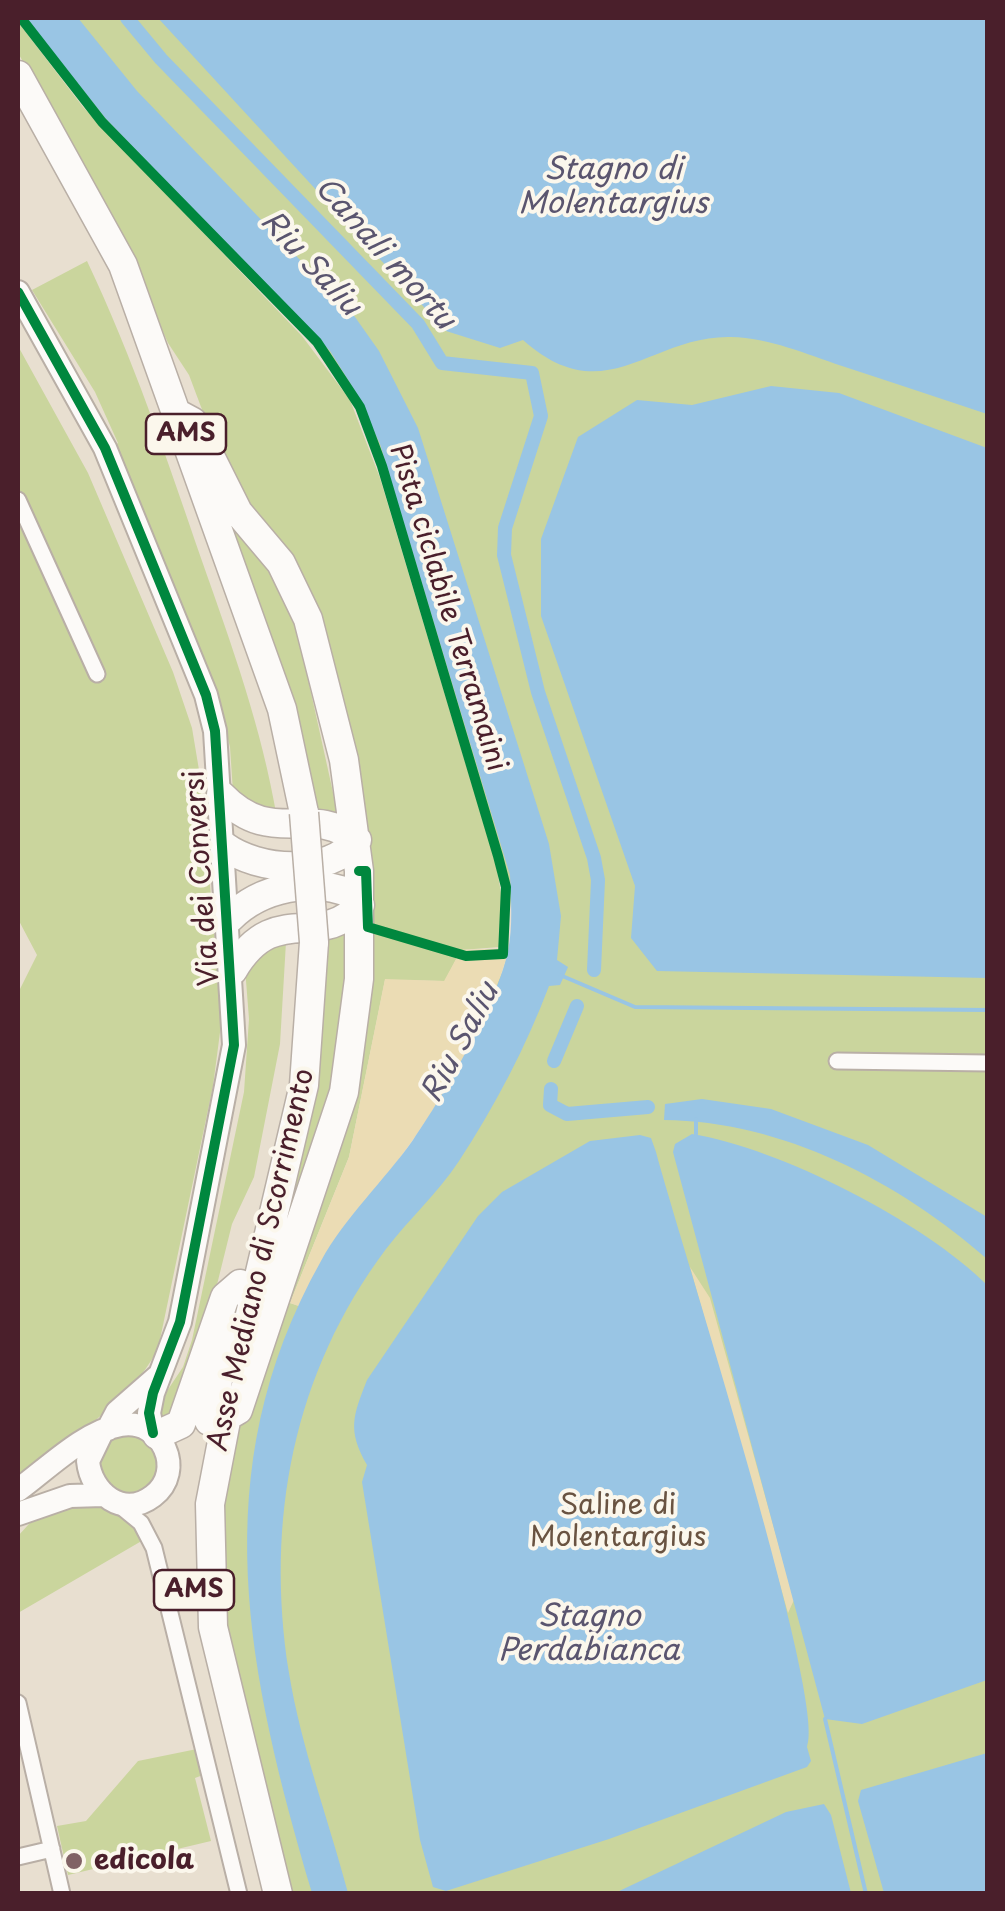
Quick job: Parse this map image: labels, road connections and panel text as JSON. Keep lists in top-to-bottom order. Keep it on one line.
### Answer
{"streets":{"highway":["AMS","Asse Mediano di Scorrimento"],"street":["Via dei Conversi"],"cycle path":["Pista ciclabile Terramaini"]},"water":["Stagno di Molentargius","Canali mortu","Riu Saliu","Stagno Perdabianca"],"parks":["Saline di Molentargius"],"places":["edicola"]}
